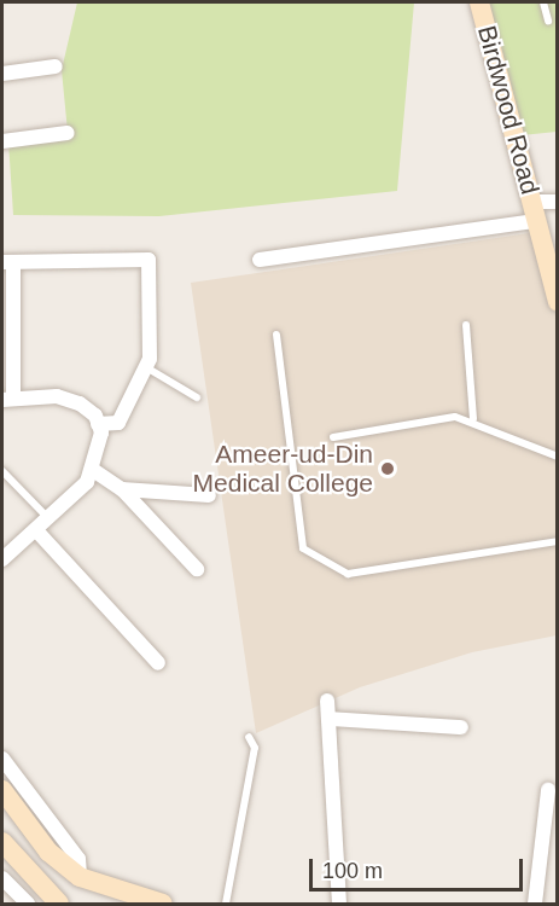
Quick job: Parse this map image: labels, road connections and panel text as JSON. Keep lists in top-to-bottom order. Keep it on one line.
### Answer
{"streets":{"street":["Birdwood Road"]},"places":["Ameer-ud-Din Medical College"],"scale_bar":"100 m"}
